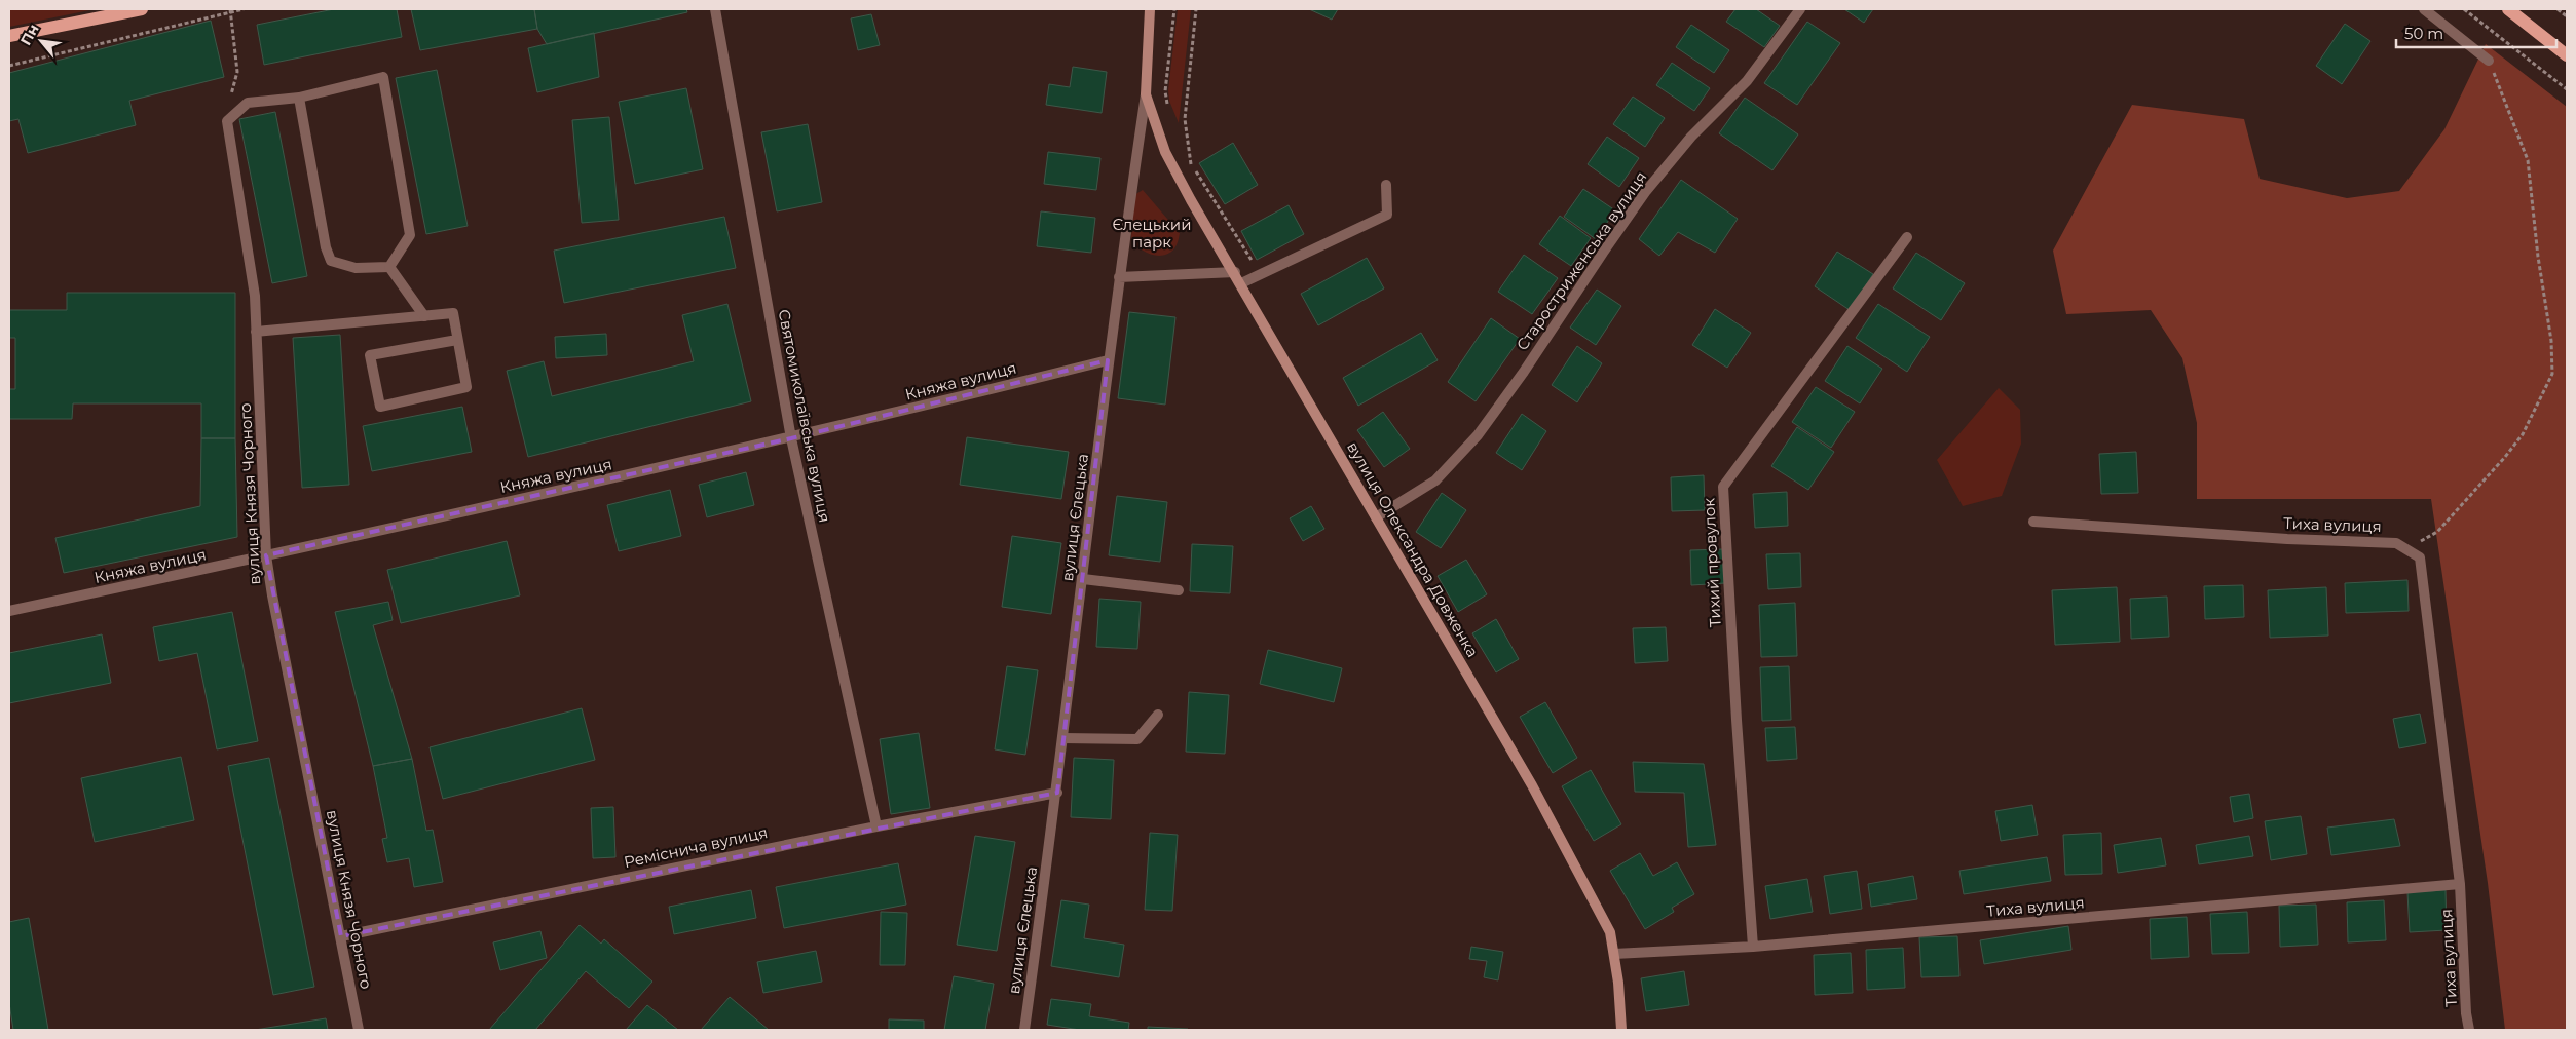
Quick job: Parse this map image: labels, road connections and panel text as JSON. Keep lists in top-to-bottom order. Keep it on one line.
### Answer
{"streets":{"main road":["вулиця Єлецька","вулиця Олександра Довженка"],"street":["Старостриженська вулиця","Княжа вулиця","Святомиколаївська вулиця","вулиця Князя Чорного","Тиха вулиця","Тихий провулок","Реміснича вулиця"]},"crossings":[["Старостриженська вулиця","вулиця Олександра Довженка"],["Княжа вулиця","Святомиколаївська вулиця"],["Княжа вулиця","вулиця Князя Чорного"],["Княжа вулиця","вулиця Єлецька"],["Святомиколаївська вулиця","Реміснича вулиця"],["вулиця Князя Чорного","Реміснича вулиця"],["вулиця Єлецька","вулиця Олександра Довженка"],["вулиця Єлецька","Реміснича вулиця"],["Тиха вулиця","вулиця Олександра Довженка"],["Тиха вулиця","Тихий провулок"]],"parks":["Єлецький парк"],"scale_bar":"50 m","north":"top left"}
